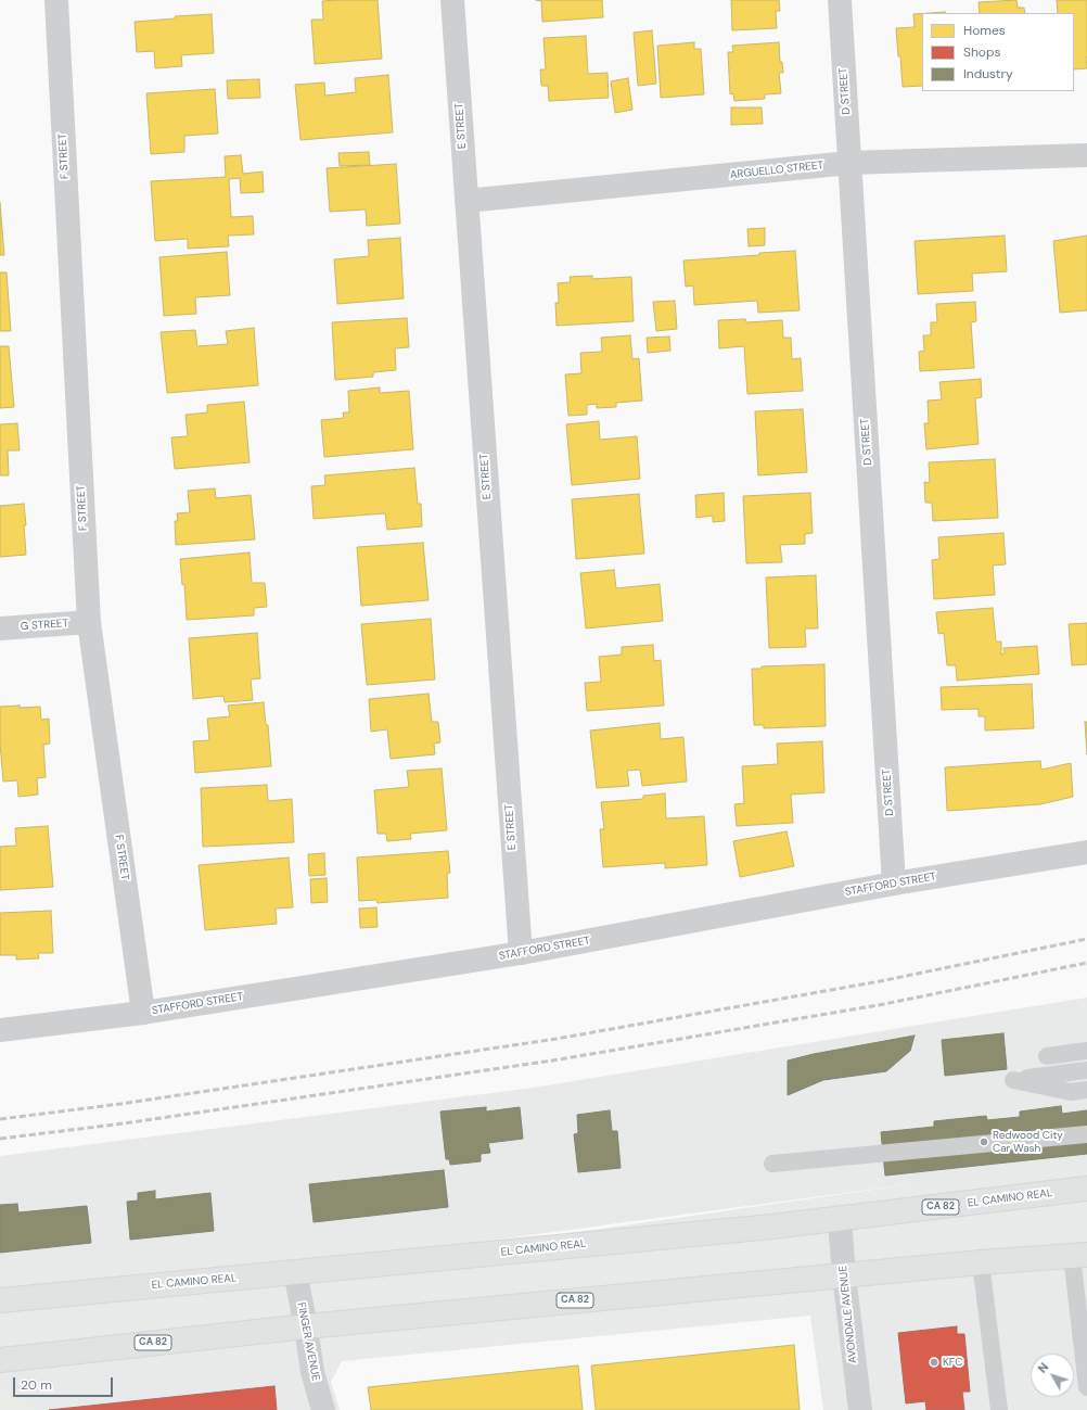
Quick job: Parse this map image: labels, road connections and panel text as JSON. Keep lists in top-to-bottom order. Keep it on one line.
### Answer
{"streets":{"main road":["EL CAMINO REAL","CA 82"],"street":["D STREET","E STREET","F STREET","ARGUELLO STREET","G STREET","STAFFORD STREET","AVONDALE AVENUE","FINGER AVENUE"]},"crossings":[["D STREET","ARGUELLO STREET"],["D STREET","STAFFORD STREET"],["E STREET","ARGUELLO STREET"],["E STREET","STAFFORD STREET"],["F STREET","G STREET"],["F STREET","STAFFORD STREET"],["EL CAMINO REAL","AVONDALE AVENUE"],["EL CAMINO REAL","FINGER AVENUE"],["CA 82","AVONDALE AVENUE"],["CA 82","FINGER AVENUE"]],"places":["Redwood City Car Wash","KFC"],"legend":["Homes","Shops","Industry"],"scale_bar":"20 m","north":"top left"}
